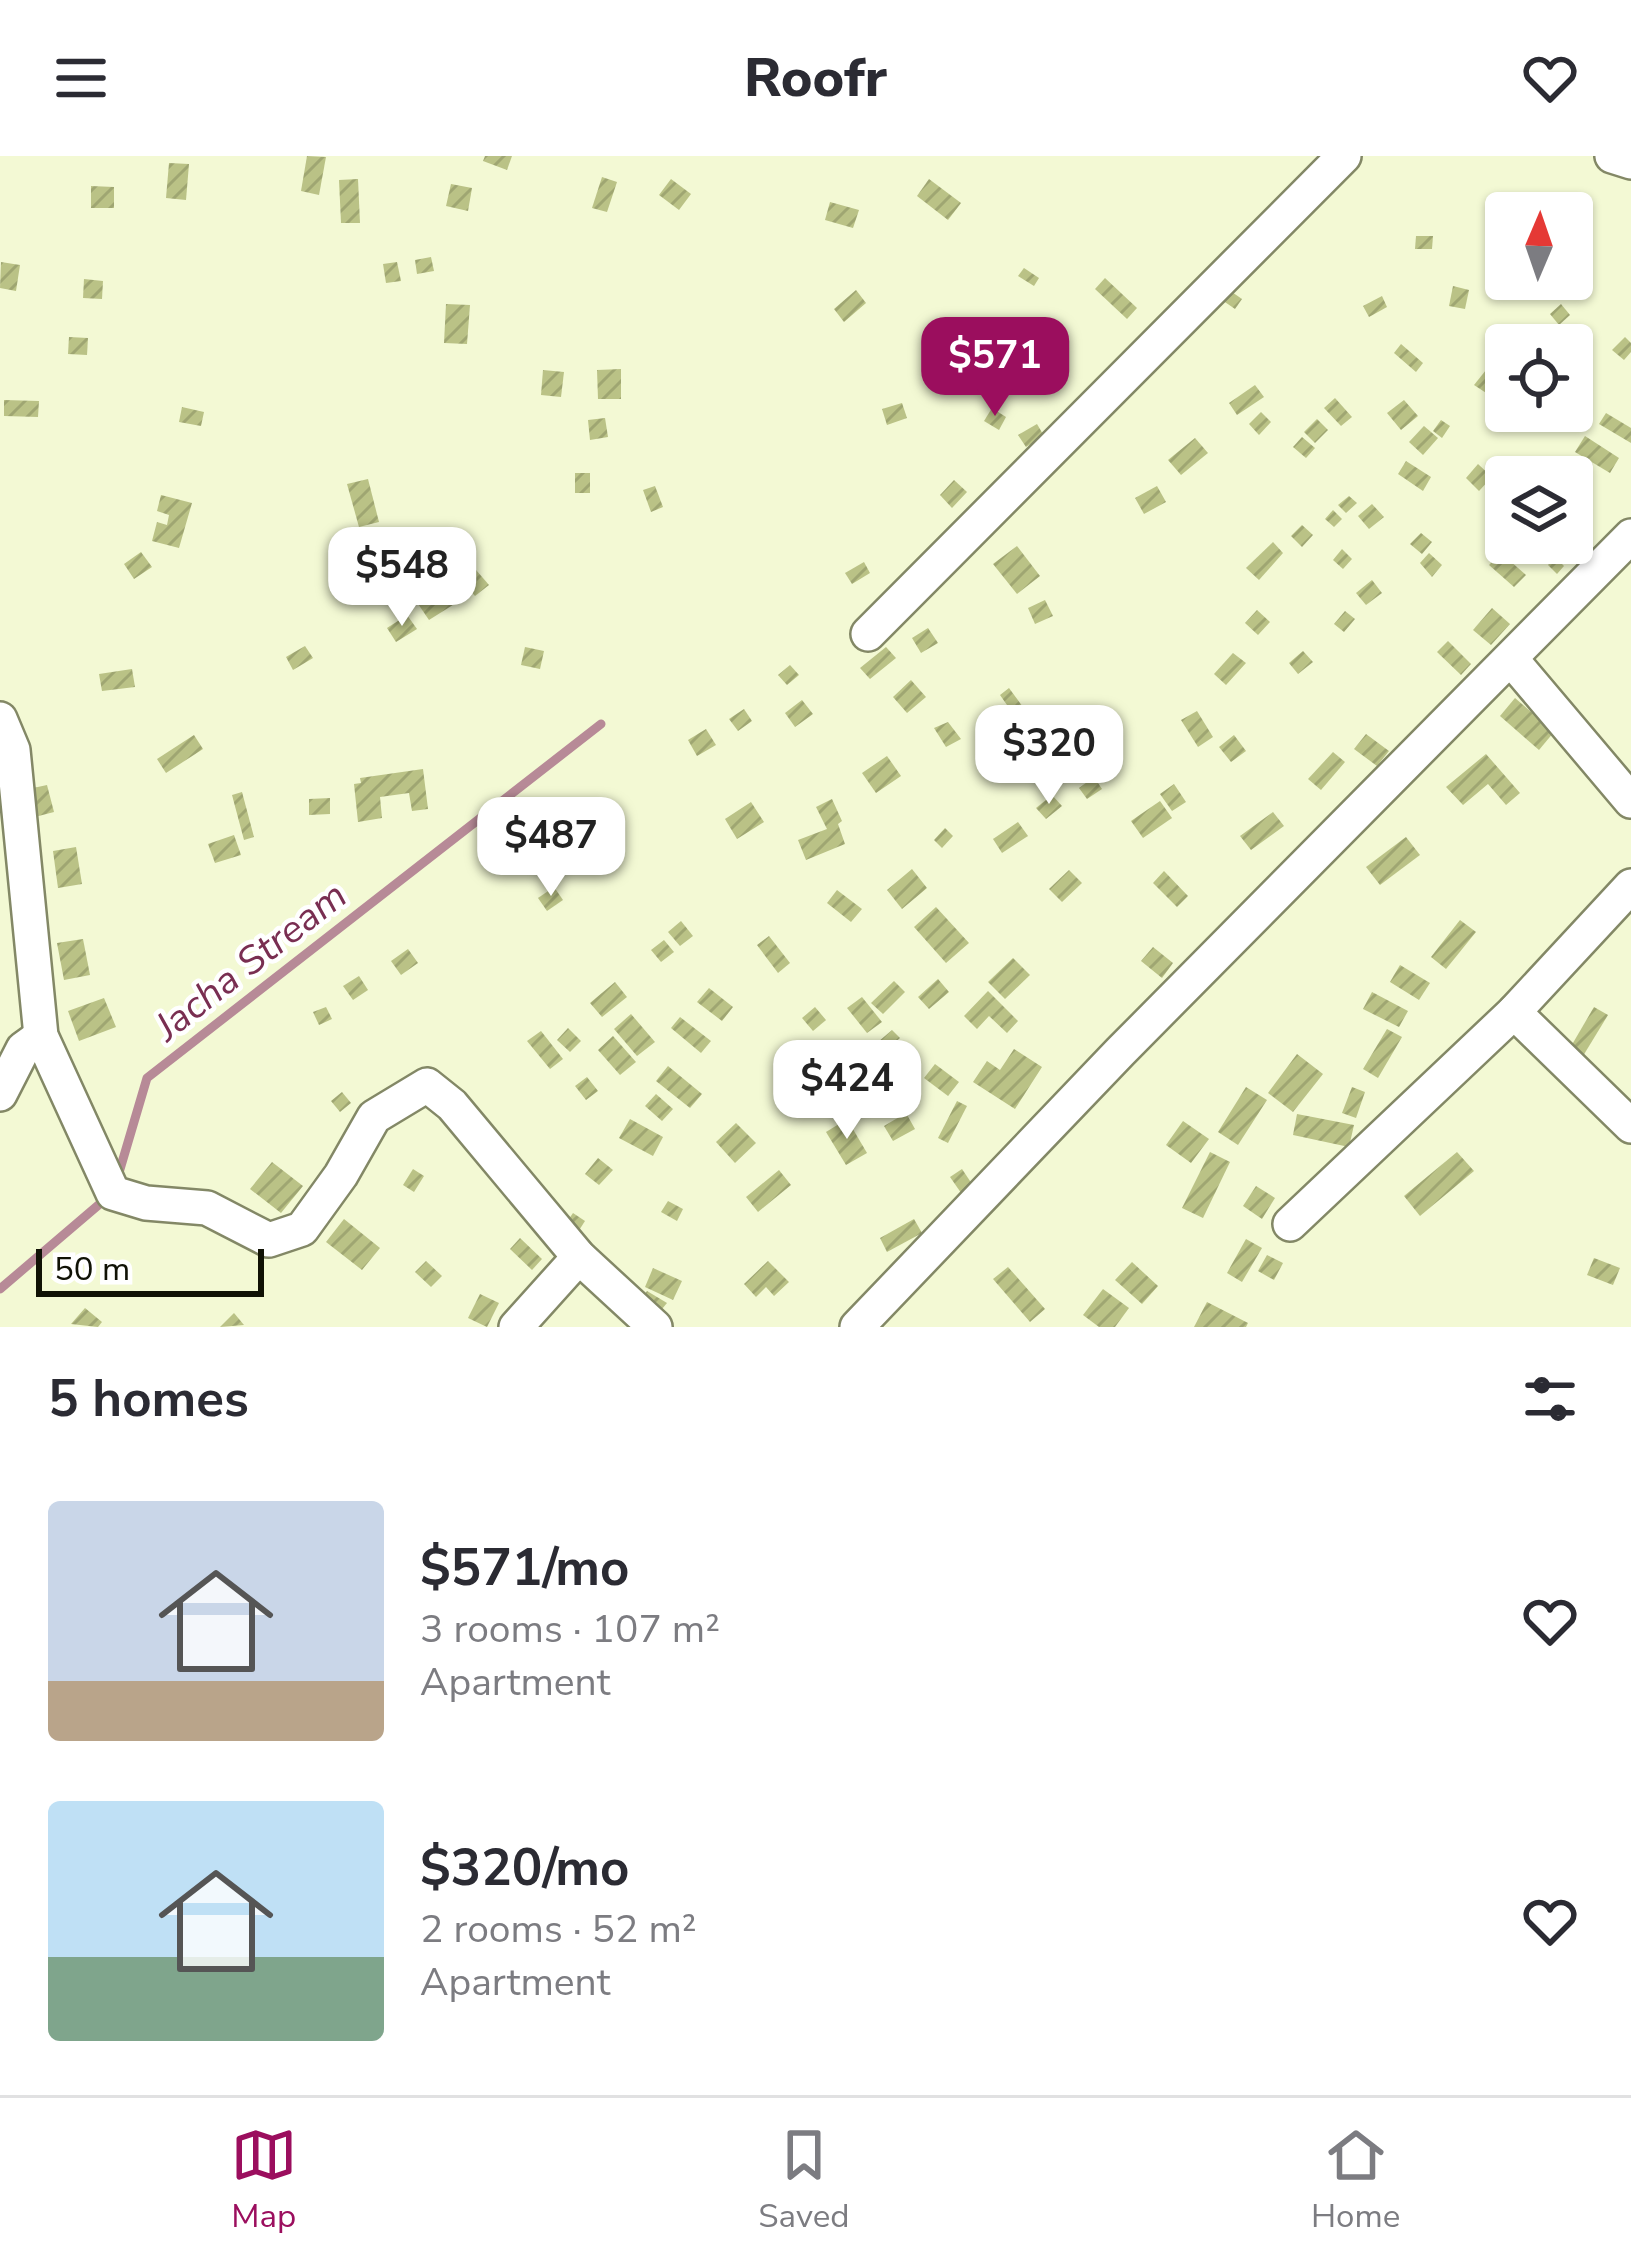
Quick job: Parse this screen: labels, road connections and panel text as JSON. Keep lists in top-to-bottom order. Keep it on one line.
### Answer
{"water":["Jacha Stream"],"scale_bar":"50 m","north":"top","page":{"header":"Roofr","price":["$571","$548","$320","$487","$424"],"scale":"50 m","heading":"5 homes","list":[{"name":"$571/mo","note":"3 rooms · 107 m² · Apartment"},{"name":"$320/mo","note":"2 rooms · 52 m² · Apartment"}],"tabs":["Map","Saved","Home"]}}
